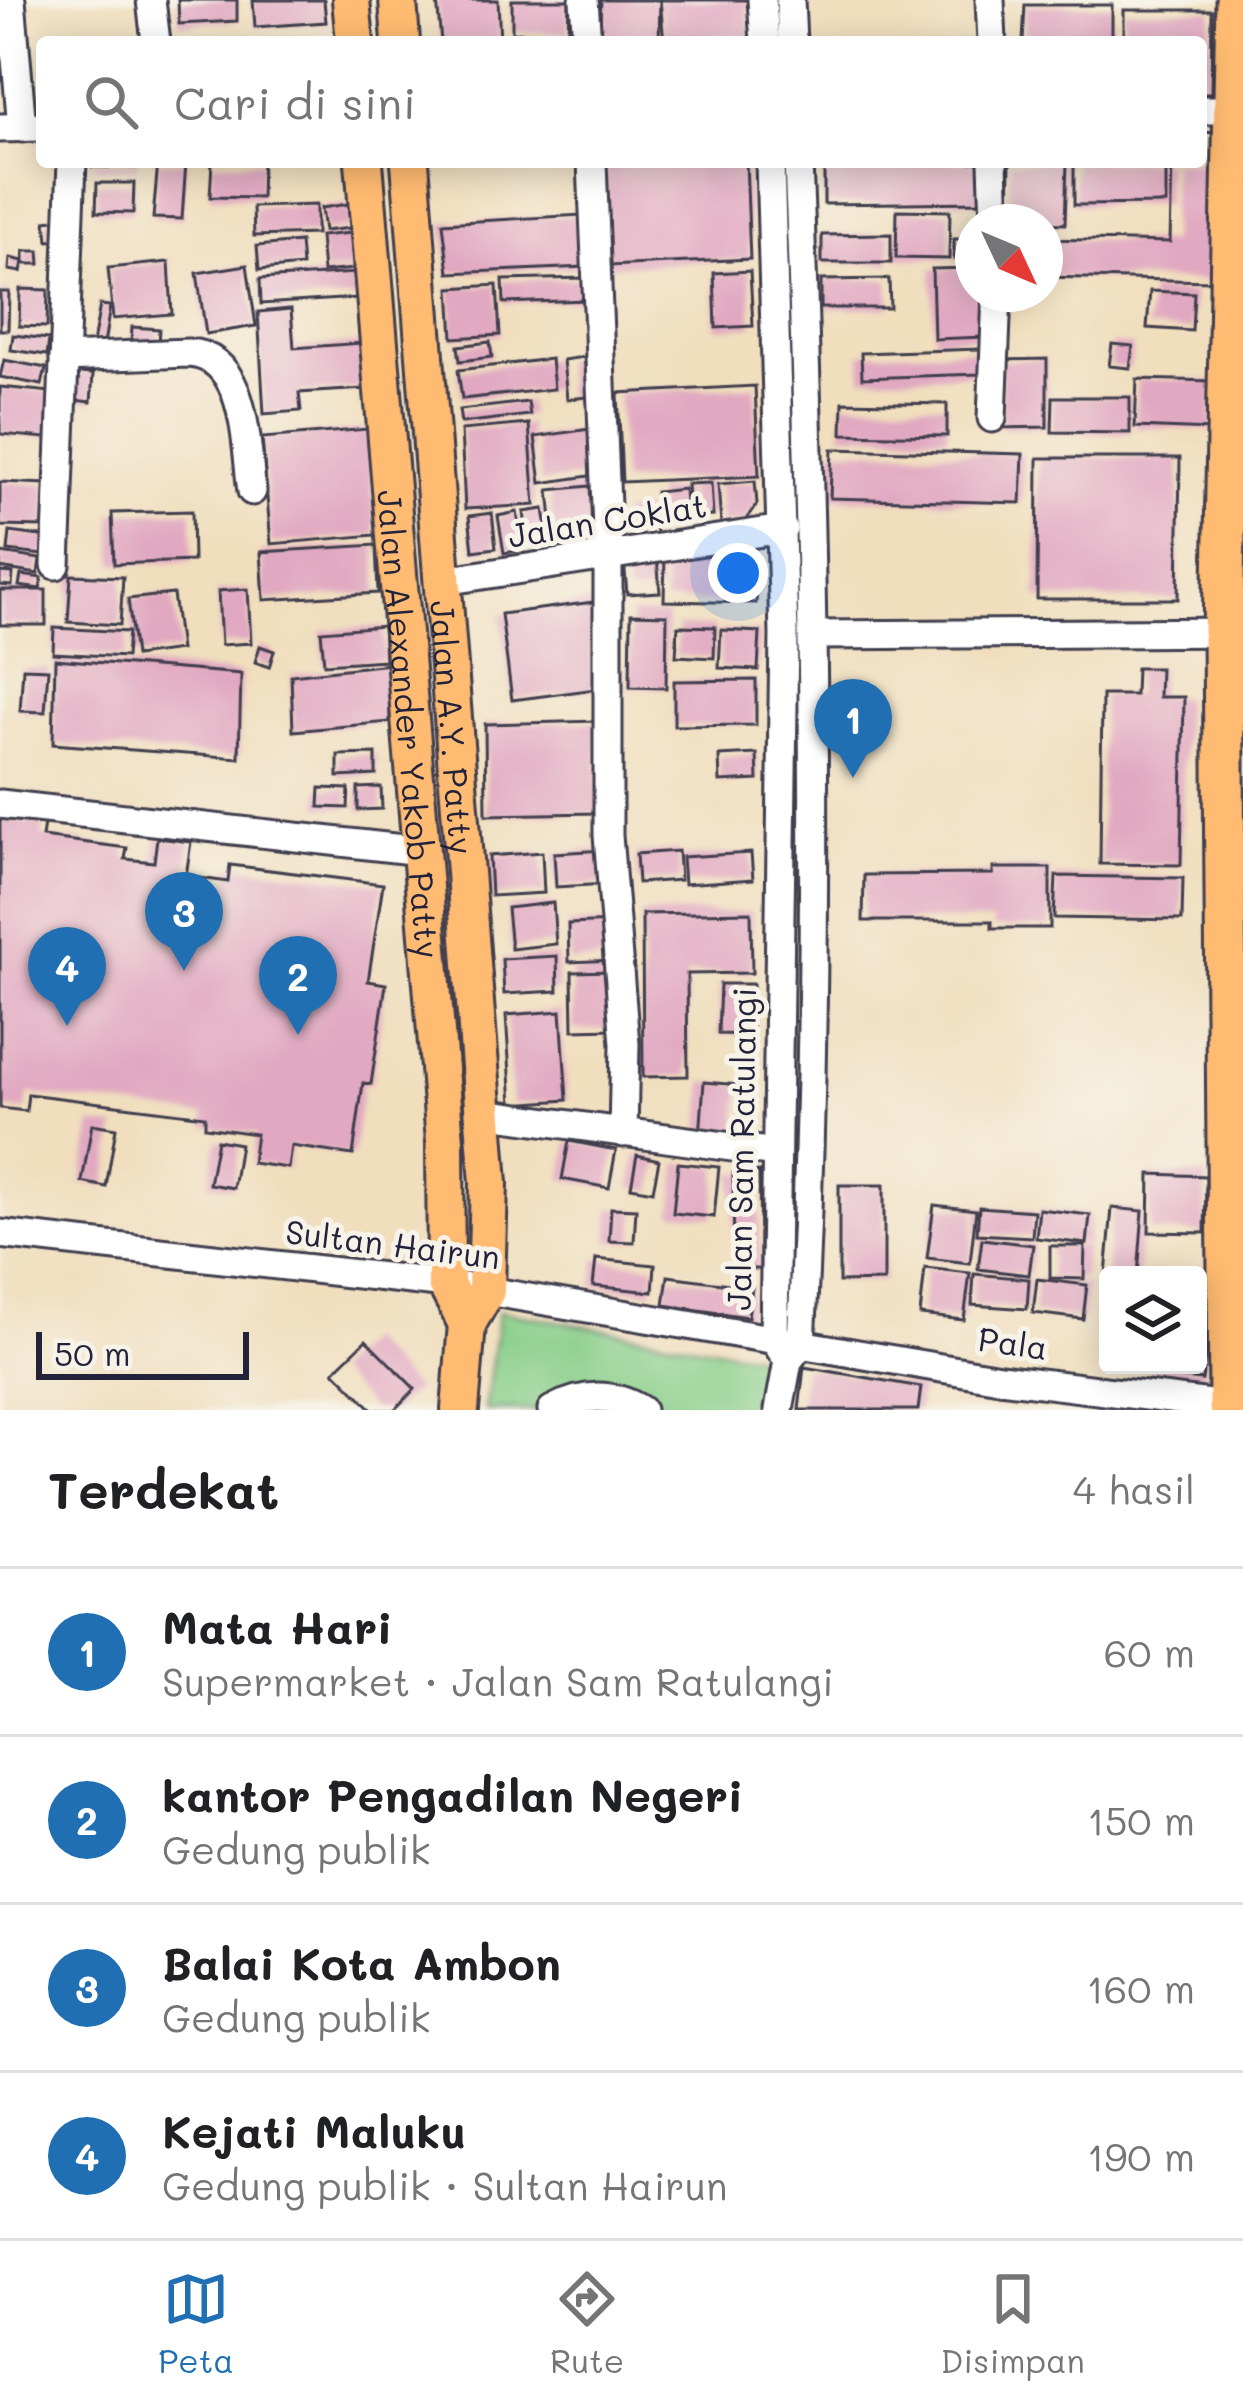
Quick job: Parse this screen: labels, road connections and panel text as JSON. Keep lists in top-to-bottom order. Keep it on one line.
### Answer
{"streets":{"main road":["Jalan Alexander Yakob Patty","Jalan A.Y. Patty"],"street":["Jalan Coklat","Jalan Sam Ratulangi","Sultan Hairun","Pala"]},"crossings":[["Jalan Coklat","Jalan A.Y. Patty"],["Jalan Coklat","Jalan Sam Ratulangi"],["Jalan Alexander Yakob Patty","Sultan Hairun"],["Jalan A.Y. Patty","Sultan Hairun"],["Jalan Sam Ratulangi","Sultan Hairun"],["Jalan Sam Ratulangi","Pala"],["Sultan Hairun","Pala"]],"scale_bar":"50 m","north":"bottom right","page":{"search":"Cari di sini","pins":["1","3","4","2"],"scale":"50 m","heading":["Terdekat","4 hasil"],"list":[{"mark":"1","name":"Mata Hari","note":"Supermarket · Jalan Sam Ratulangi","value":"60 m"},{"mark":"2","name":"kantor Pengadilan Negeri","note":"Gedung publik","value":"150 m"},{"mark":"3","name":"Balai Kota Ambon","note":"Gedung publik","value":"160 m"},{"mark":"4","name":"Kejati Maluku","note":"Gedung publik · Sultan Hairun","value":"190 m"}],"nav":["Peta","Rute","Disimpan"]}}
